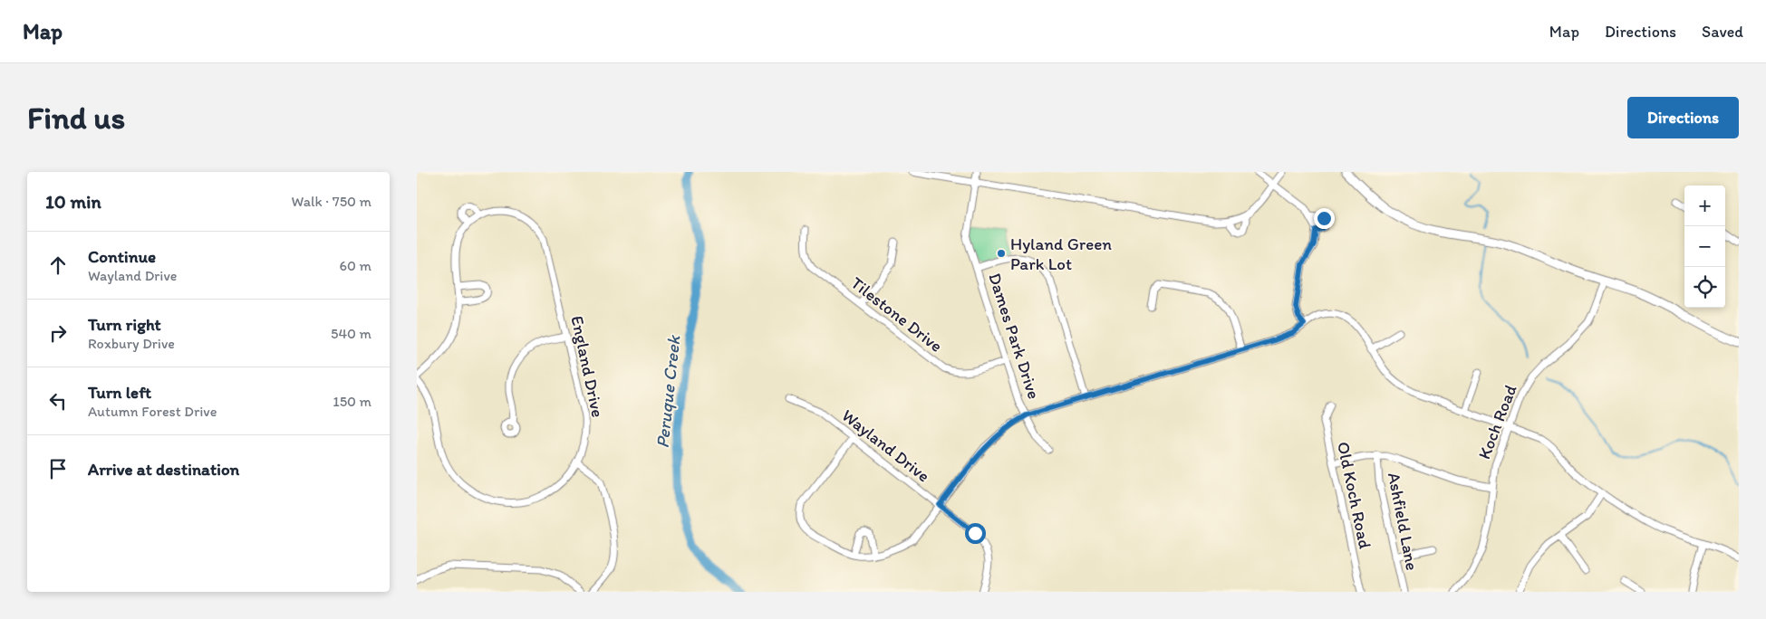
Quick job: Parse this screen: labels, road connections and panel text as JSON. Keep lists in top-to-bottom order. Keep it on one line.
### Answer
{"streets":{"street":["Tilestone Drive","Dames Park Drive","England Drive","Koch Road","Wayland Drive","Old Koch Road","Ashfield Lane"]},"crossings":[["Tilestone Drive","Dames Park Drive"]],"water":["Peruque Creek"],"places":["Hyland Green Park Lot"],"page":{"header":"Map","nav":["Map","Directions","Saved"],"buttons":"Directions","title":"Find us","heading":["10 min","Walk · 750 m"],"map_buttons":["+","−"],"list":[["Continue","Wayland Drive","60 m"],["Turn right","Roxbury Drive","540 m"],["Turn left","Autumn Forest Drive","150 m"],"Arrive at destination"]}}
